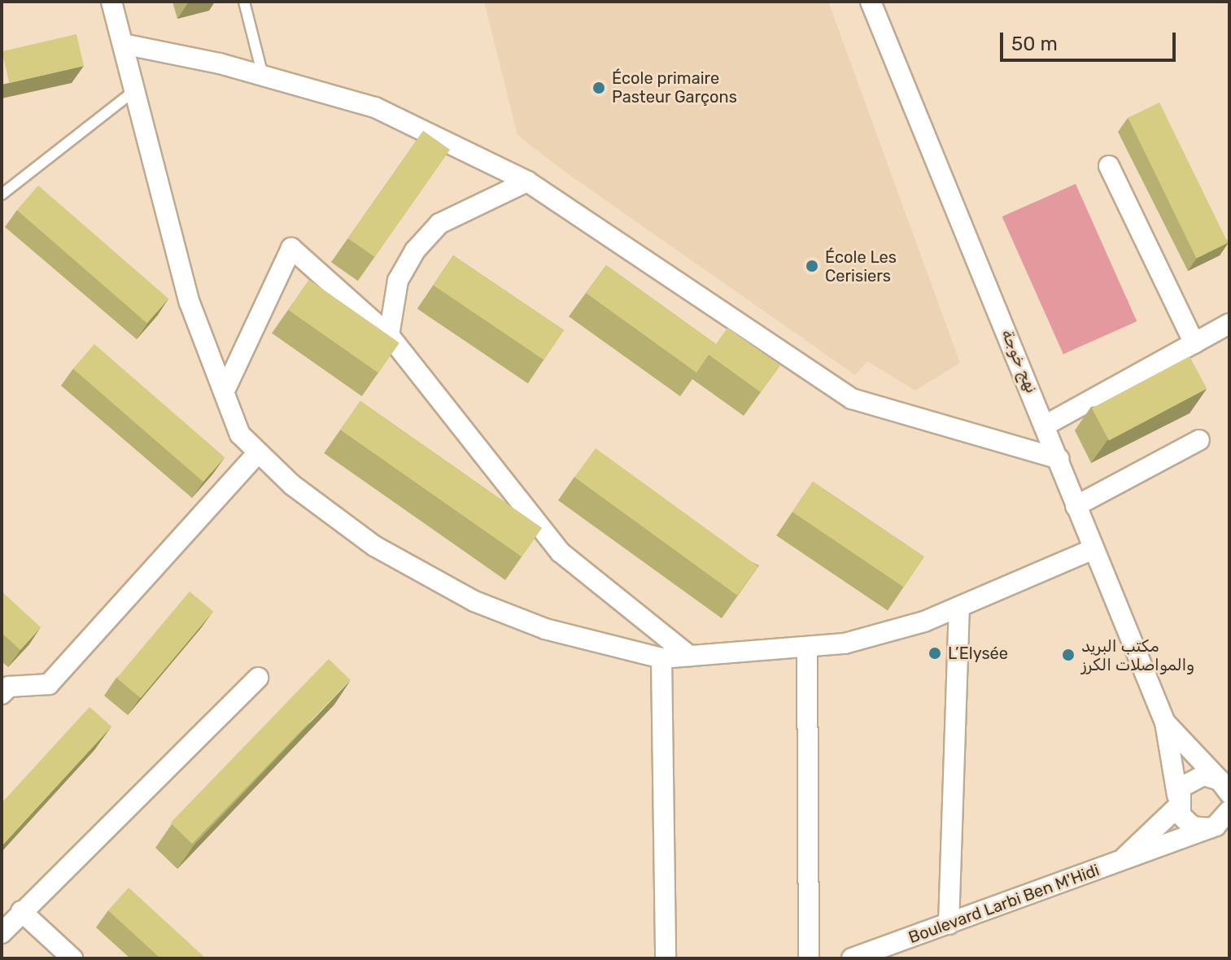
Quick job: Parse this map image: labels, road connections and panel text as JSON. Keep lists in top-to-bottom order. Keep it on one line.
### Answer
{"streets":{"street":["نهج خوجة","Boulevard Larbi Ben M'Hidi"]},"places":["École primaire Pasteur Garçons","École Les Cerisiers","L’Elysée","مكتب البريد والمواصلات الكرز"],"scale_bar":"50 m"}
